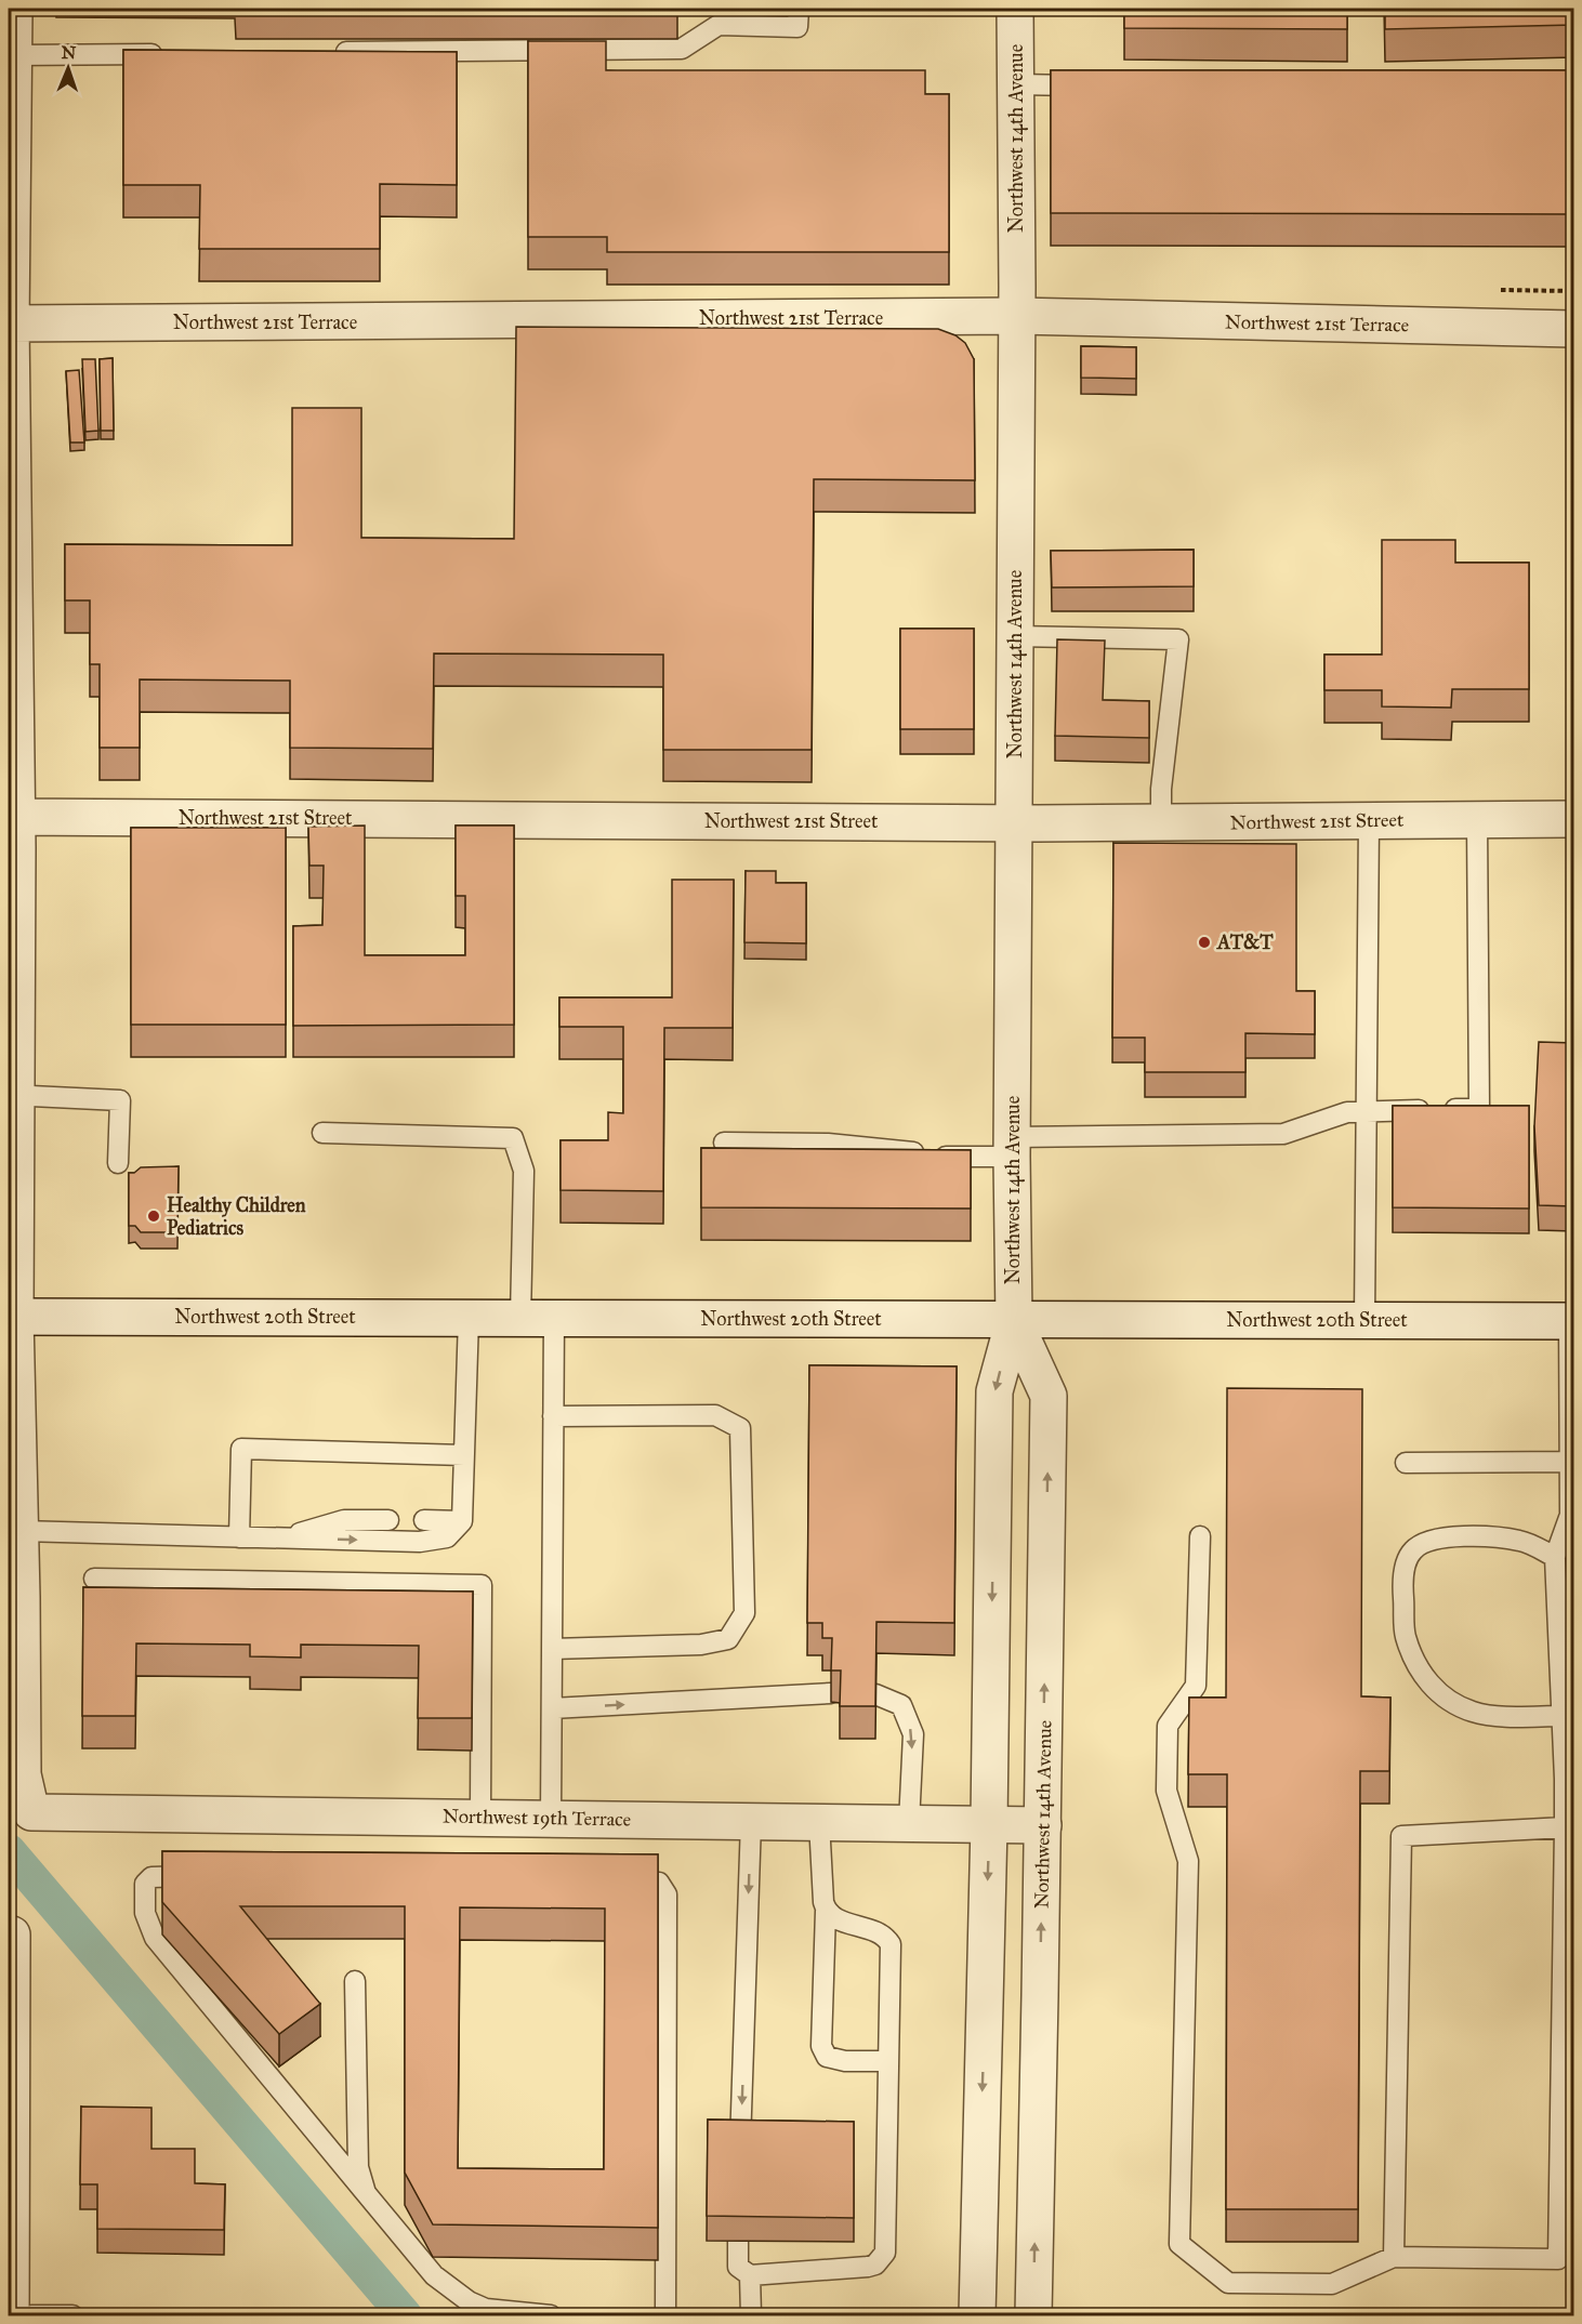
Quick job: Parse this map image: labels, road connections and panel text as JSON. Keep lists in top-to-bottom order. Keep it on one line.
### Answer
{"streets":{"street":["Northwest 14th Avenue","Northwest 21st Terrace","Northwest 21st Street","Northwest 20th Street","Northwest 19th Terrace"]},"crossings":[["Northwest 14th Avenue","Northwest 21st Terrace"],["Northwest 14th Avenue","Northwest 21st Street"],["Northwest 14th Avenue","Northwest 20th Street"],["Northwest 14th Avenue","Northwest 19th Terrace"]],"places":["AT&T","Healthy Children Pediatrics"],"north":"top"}
